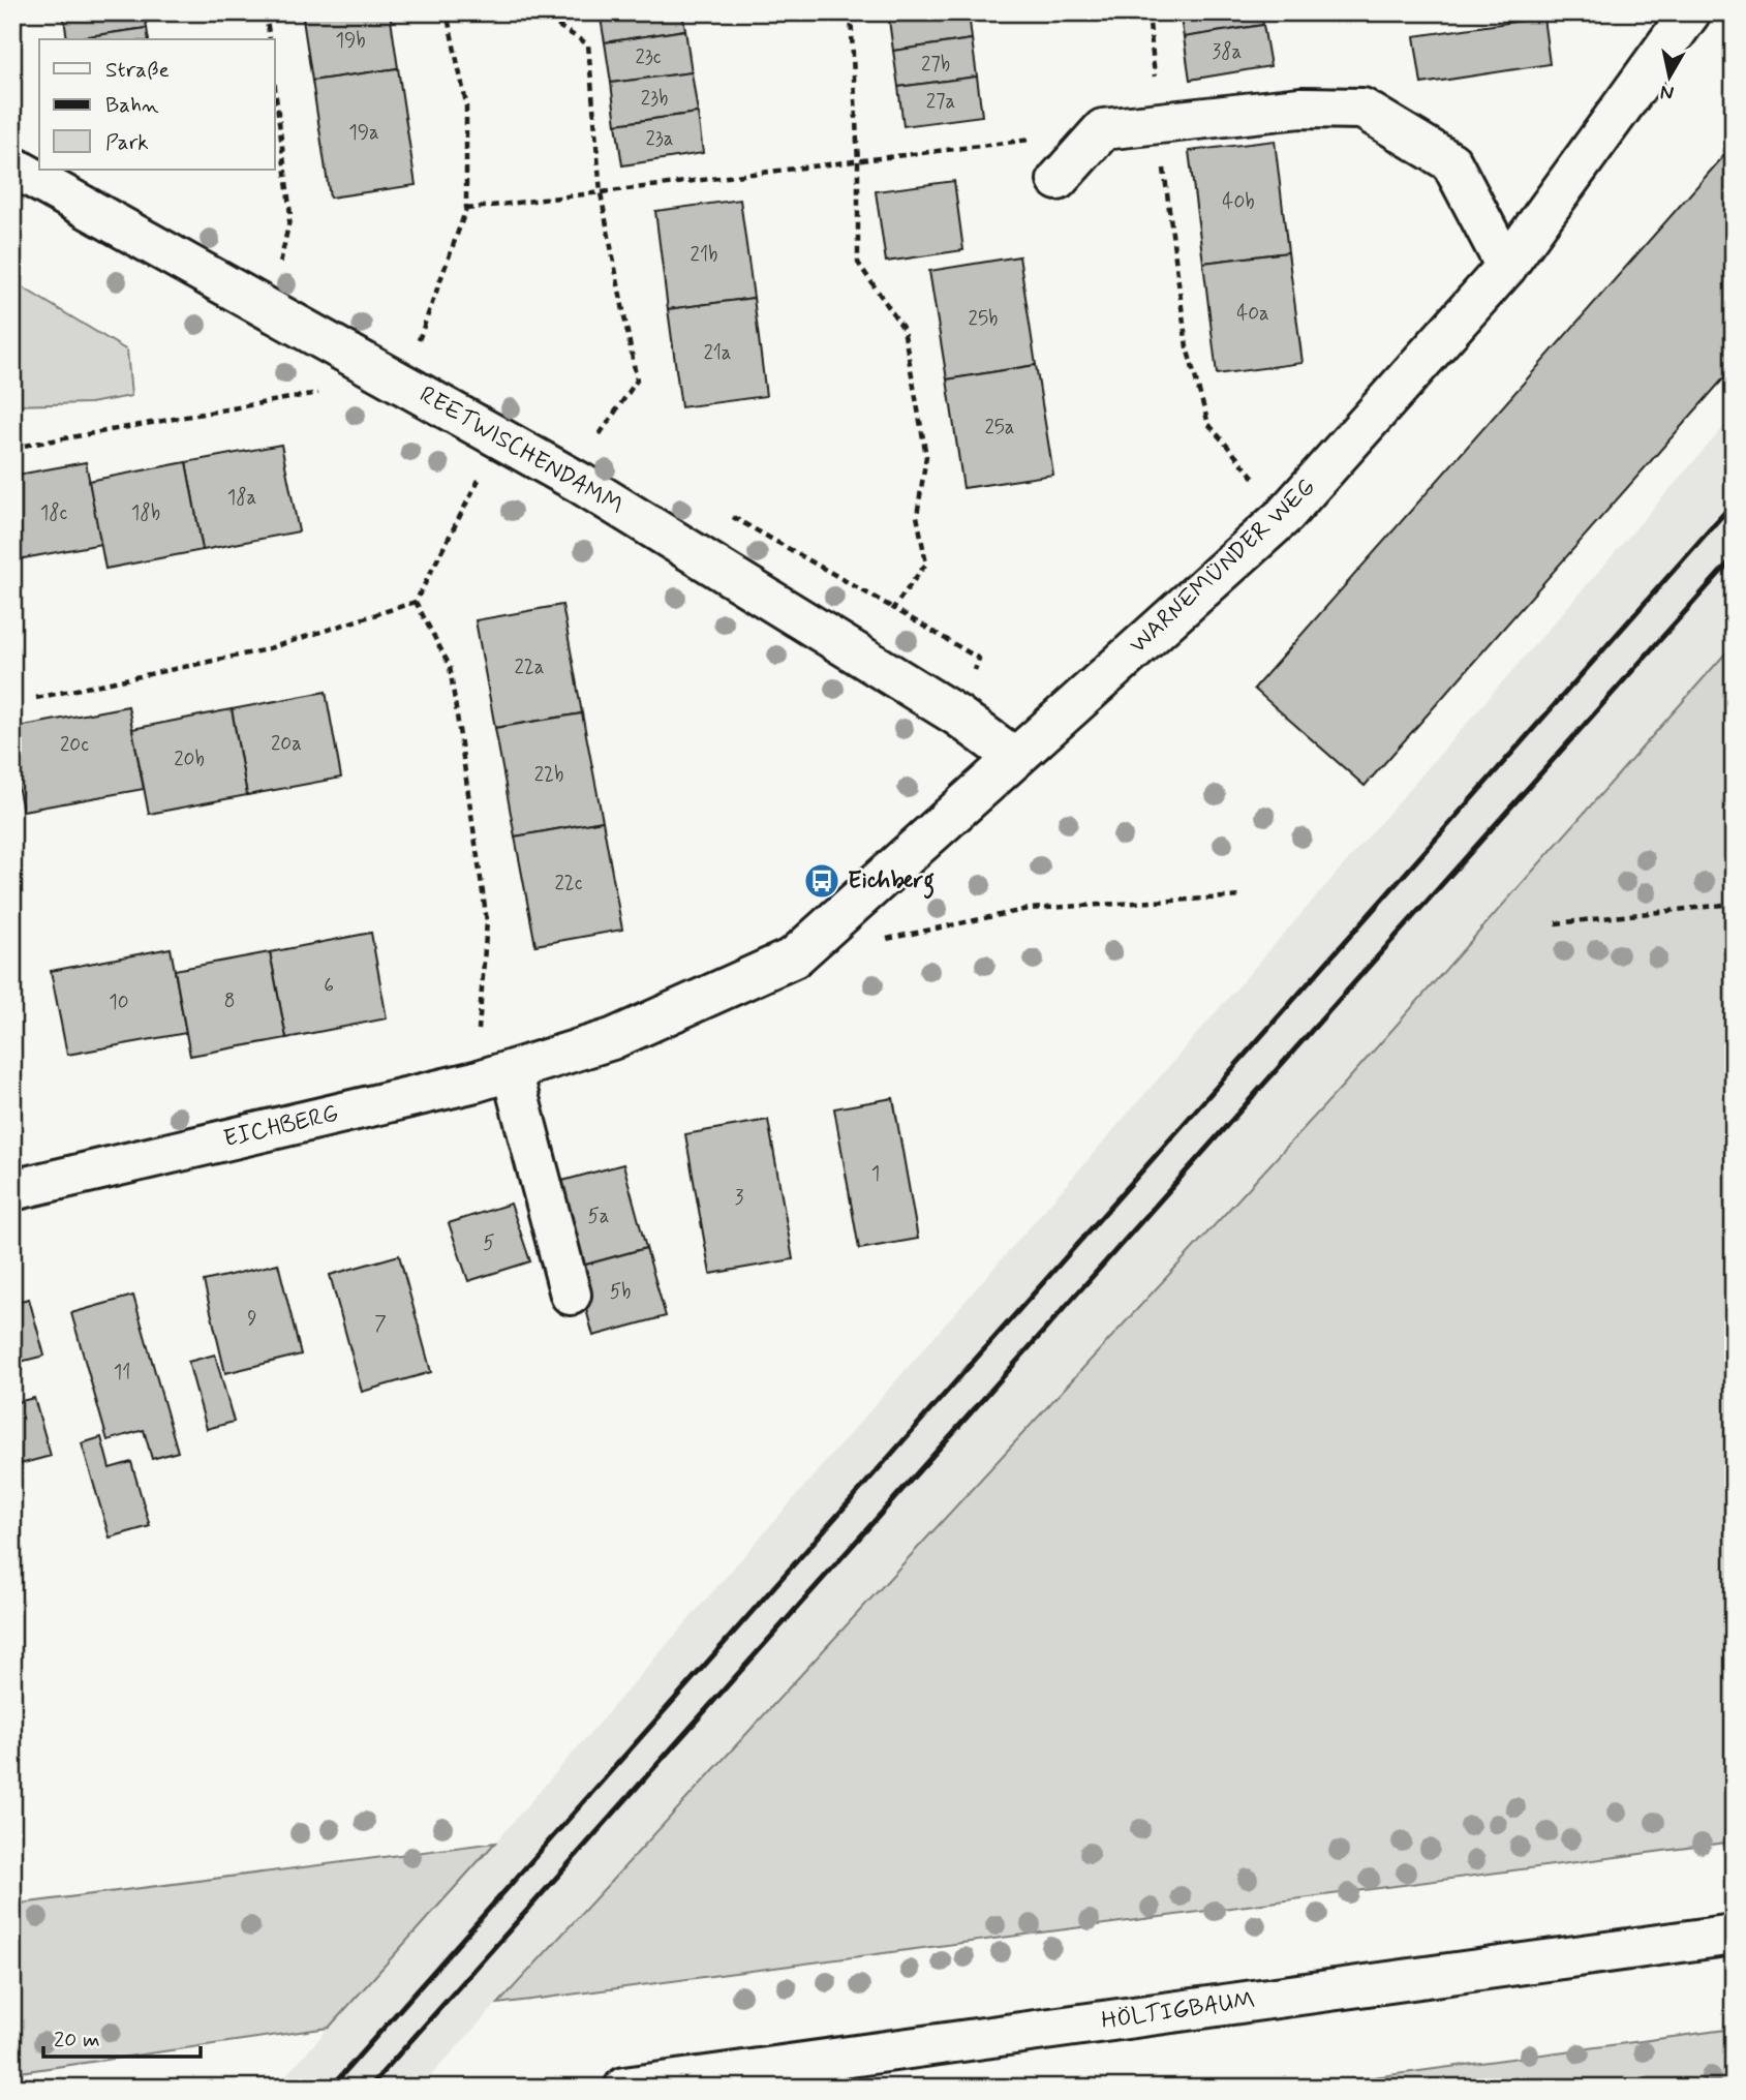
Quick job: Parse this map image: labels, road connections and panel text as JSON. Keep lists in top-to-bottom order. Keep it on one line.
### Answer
{"streets":{"street":["REETWISCHENDAMM","WARNEMÜNDER WEG","EICHBERG","HÖLTIGBAUM"]},"crossings":[["REETWISCHENDAMM","WARNEMÜNDER WEG"],["REETWISCHENDAMM","EICHBERG"],["WARNEMÜNDER WEG","EICHBERG"]],"places":{"bus stop":["Eichberg"]},"house_numbers":["19b","38a","23c","27b","23b","27a","19a","23a","40b","21b","40a","25b","21a","25a","18a","18c","18b","22a","20a","20c","20b","22b","22c","6","8","10","1","3","5a","5","5b","9","7","11"],"legend":["Straße","Bahn","Park"],"scale_bar":"20 m","north":"bottom"}
